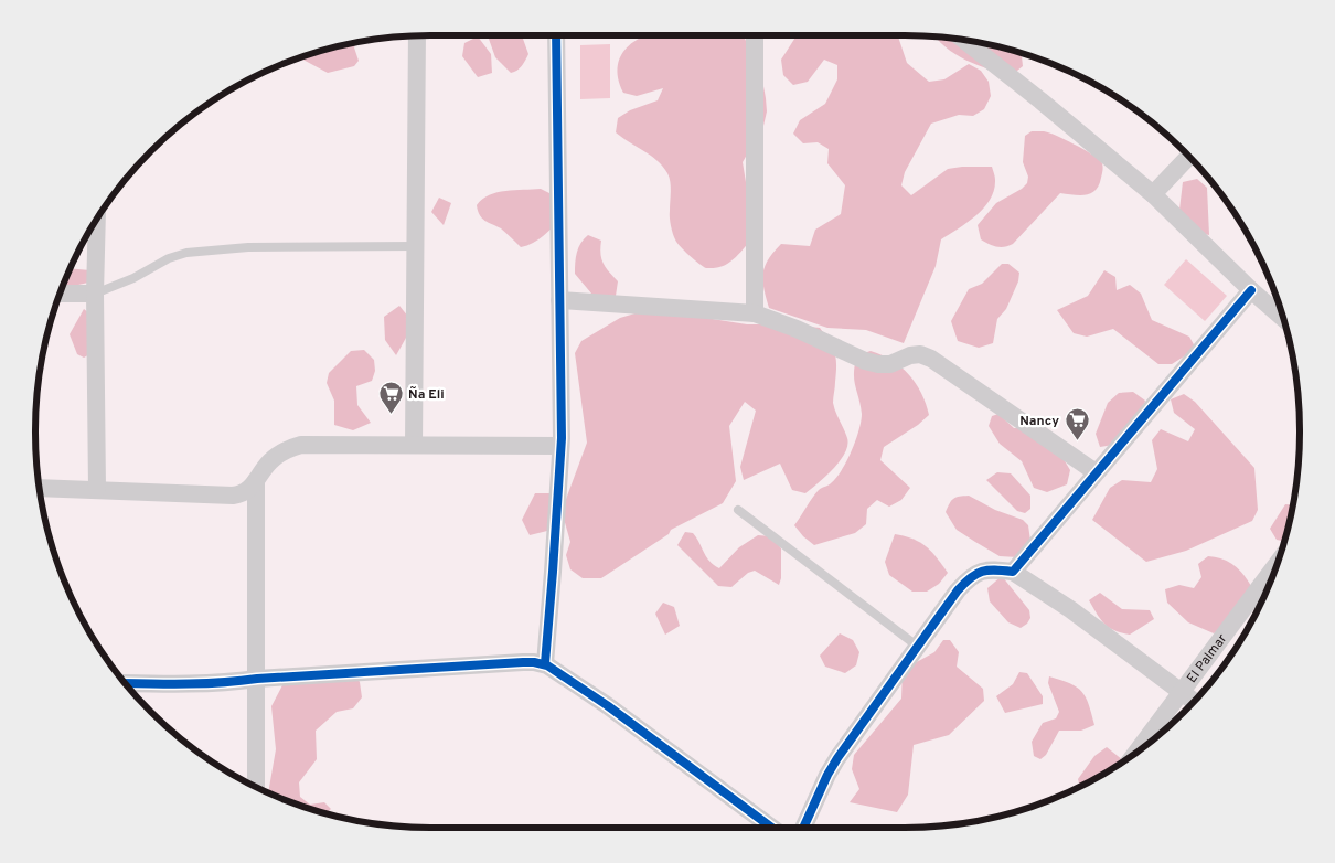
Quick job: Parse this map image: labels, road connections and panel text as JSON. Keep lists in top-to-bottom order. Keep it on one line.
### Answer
{"streets":{"street":["El Palmar"]},"places":{"supermarket":["Ña Eli","Nancy"]}}
